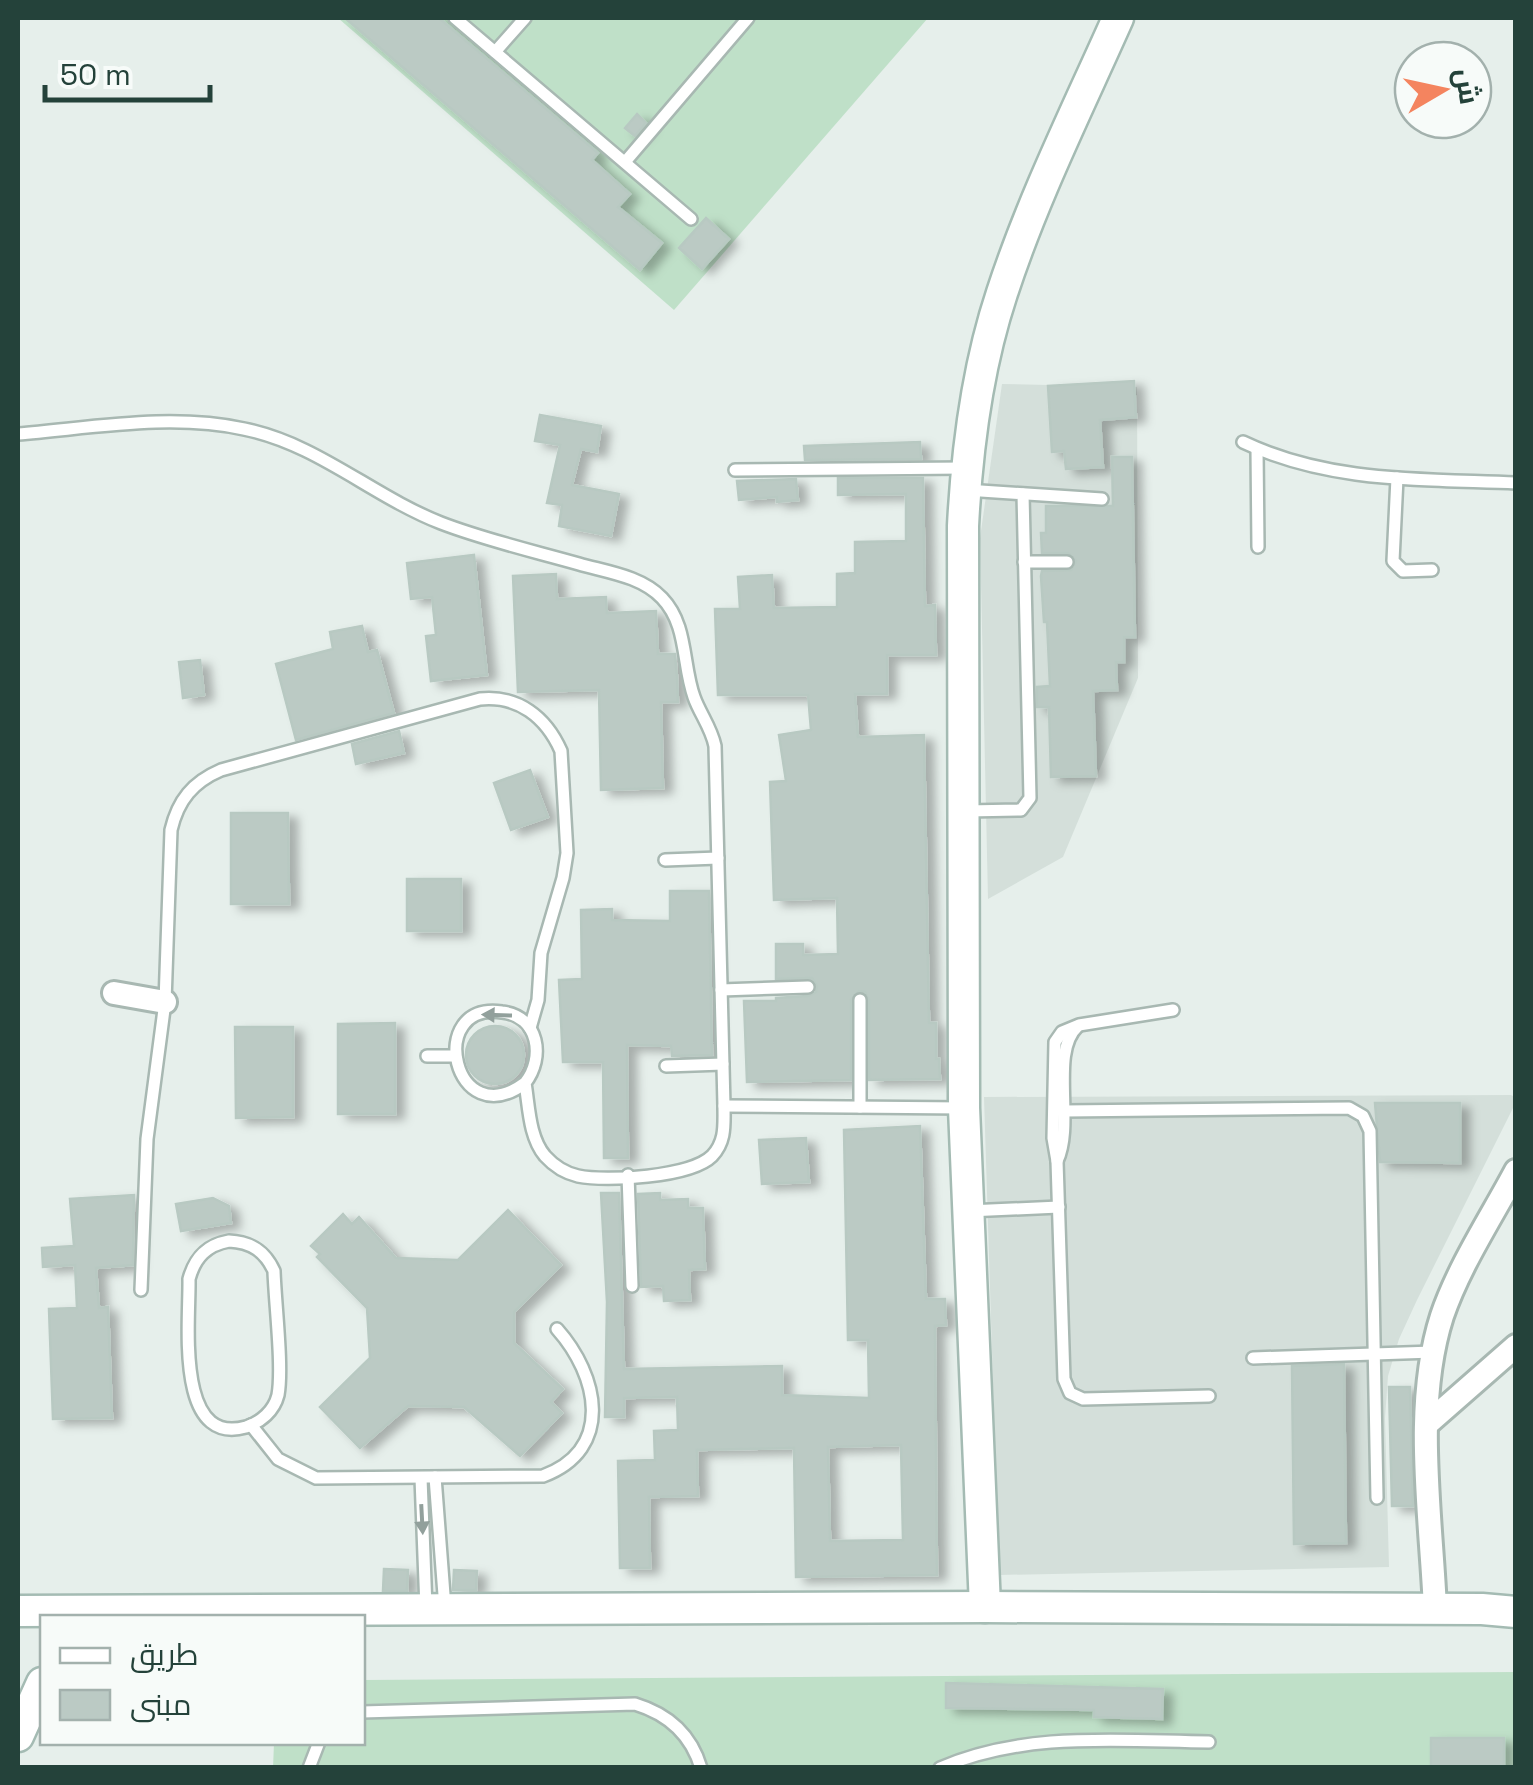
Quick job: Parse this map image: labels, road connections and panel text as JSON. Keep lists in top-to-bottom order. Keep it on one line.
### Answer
{"legend":["طريق","مبنى"],"scale_bar":"50 m","north":"right"}
